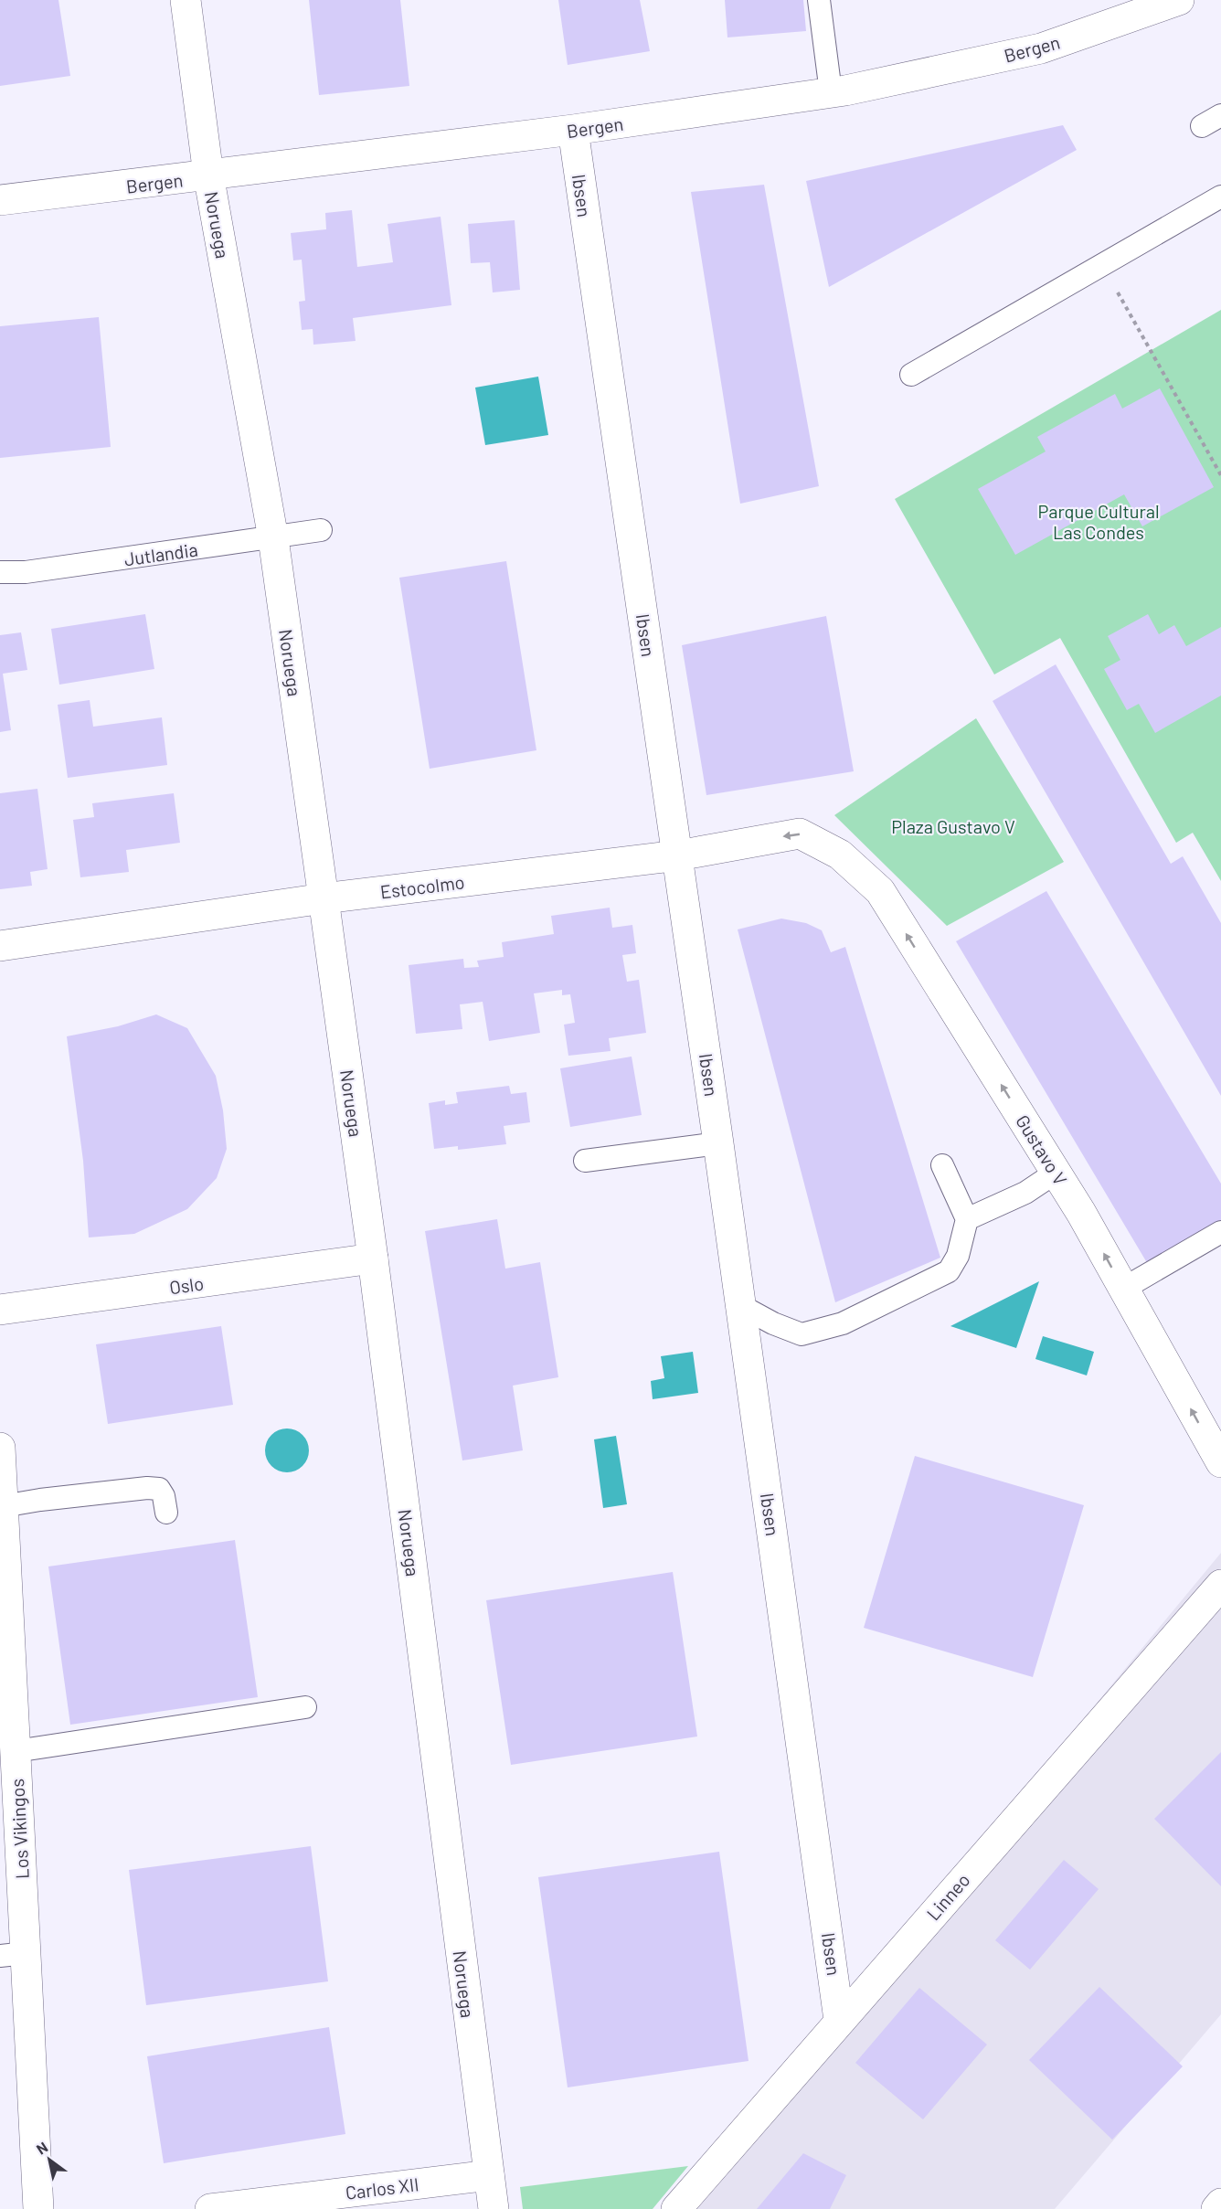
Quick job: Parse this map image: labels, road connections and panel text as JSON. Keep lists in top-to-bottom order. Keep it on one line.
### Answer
{"streets":{"street":["Bergen","Ibsen","Noruega","Estocolmo","Gustavo V","Oslo","Los Vikingos","Linneo","Carlos XII"],"lane":["Jutlandia"]},"crossings":[["Bergen","Ibsen"],["Bergen","Noruega"],["Ibsen","Estocolmo"],["Ibsen","Linneo"],["Noruega","Jutlandia"],["Noruega","Estocolmo"],["Noruega","Oslo"],["Noruega","Carlos XII"],["Estocolmo","Gustavo V"]],"one_way":["Gustavo V"],"parks":["Parque Cultural Las Condes","Plaza Gustavo V"],"north":"top left"}
